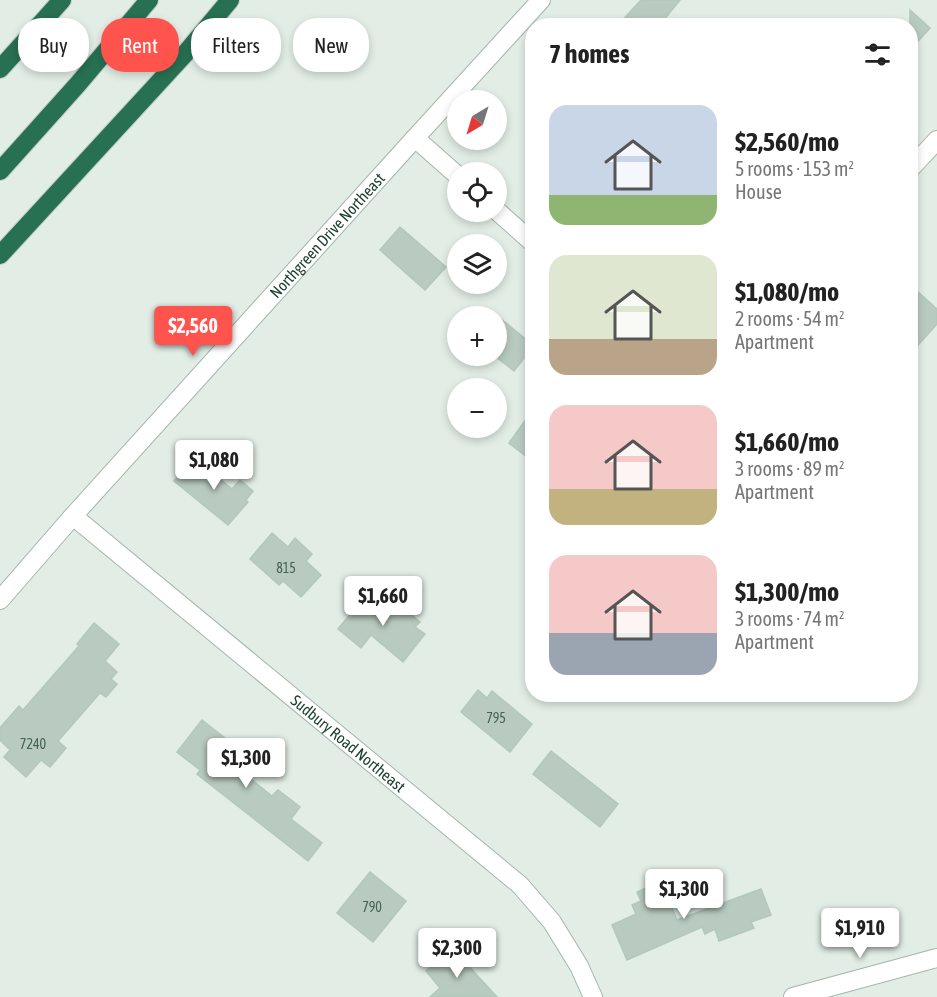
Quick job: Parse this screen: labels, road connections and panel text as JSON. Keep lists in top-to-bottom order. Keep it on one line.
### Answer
{"streets":{"street":["Northgreen Drive Northeast","Sudbury Road Northeast"]},"crossings":[["Northgreen Drive Northeast","Sudbury Road Northeast"]],"house_numbers":["815","795","7240","790"],"north":"bottom left","page":{"chip":["Buy","Rent","Filters","New"],"heading":"7 homes","map_buttons":["+","−"],"list":[{"name":"$2,560/mo","note":"5 rooms · 153 m² · House"},{"name":"$1,080/mo","note":"2 rooms · 54 m² · Apartment"},{"name":"$1,660/mo","note":"3 rooms · 89 m² · Apartment"},{"name":"$1,300/mo","note":"3 rooms · 74 m² · Apartment"}],"price":["$2,560","$1,080","$1,660","$1,300","$1,300","$1,910","$2,300"]}}
